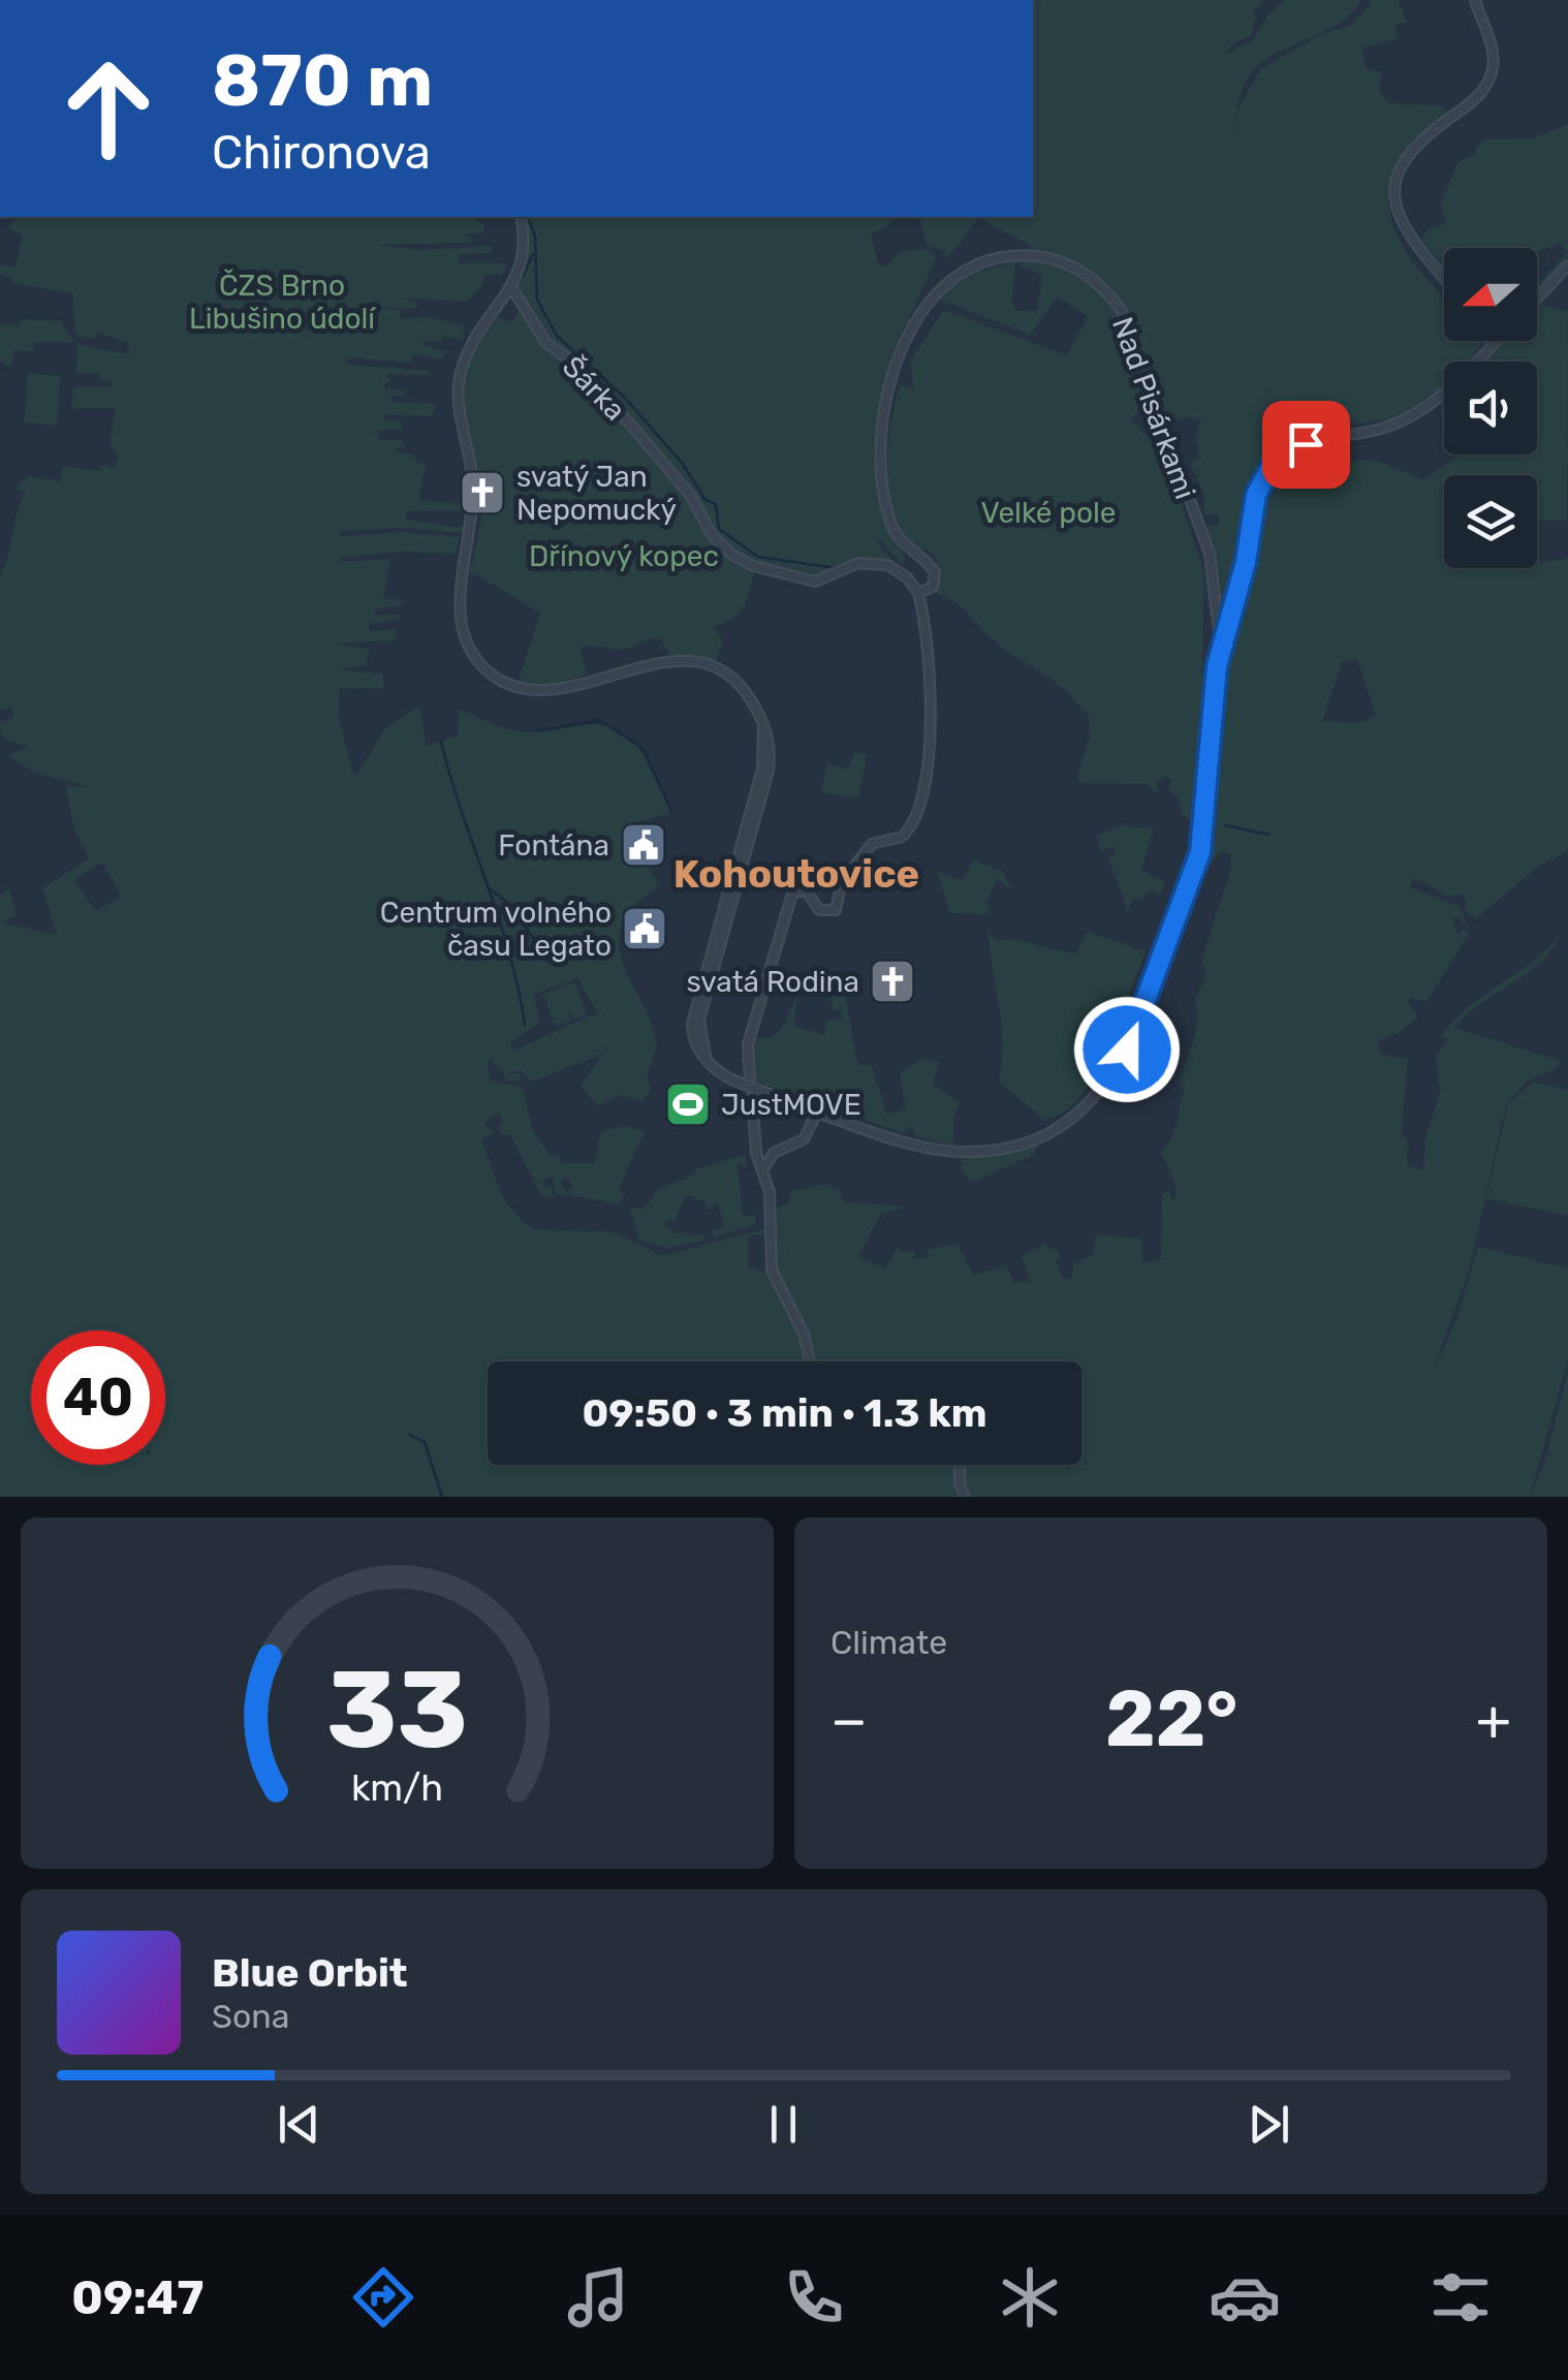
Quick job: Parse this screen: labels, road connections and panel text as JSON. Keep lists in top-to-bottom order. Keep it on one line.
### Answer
{"streets":{"street":["Šárka","Nad Pisárkami"]},"crossings":[["Šárka","Nad Pisárkami"]],"districts":["Kohoutovice"],"parks":["ČZS Brno Libušino údolí","Velké pole","Dřínový kopec"],"places":{"church":["svatý Jan Nepomucký","svatá Rodina"],"public building":["Fontána","Centrum volného času Legato"],"sports":["JustMOVE"]},"north":"left","page":{"turn":["870 m","Chironova"],"limit":"40","trip":"09:50 · 3 min · 1.3 km","tile":"Climate","heat":["−","22°","+"],"song":["Blue Orbit","Sona"],"tabs":"09:47","gauge":["33","km/h"]}}
